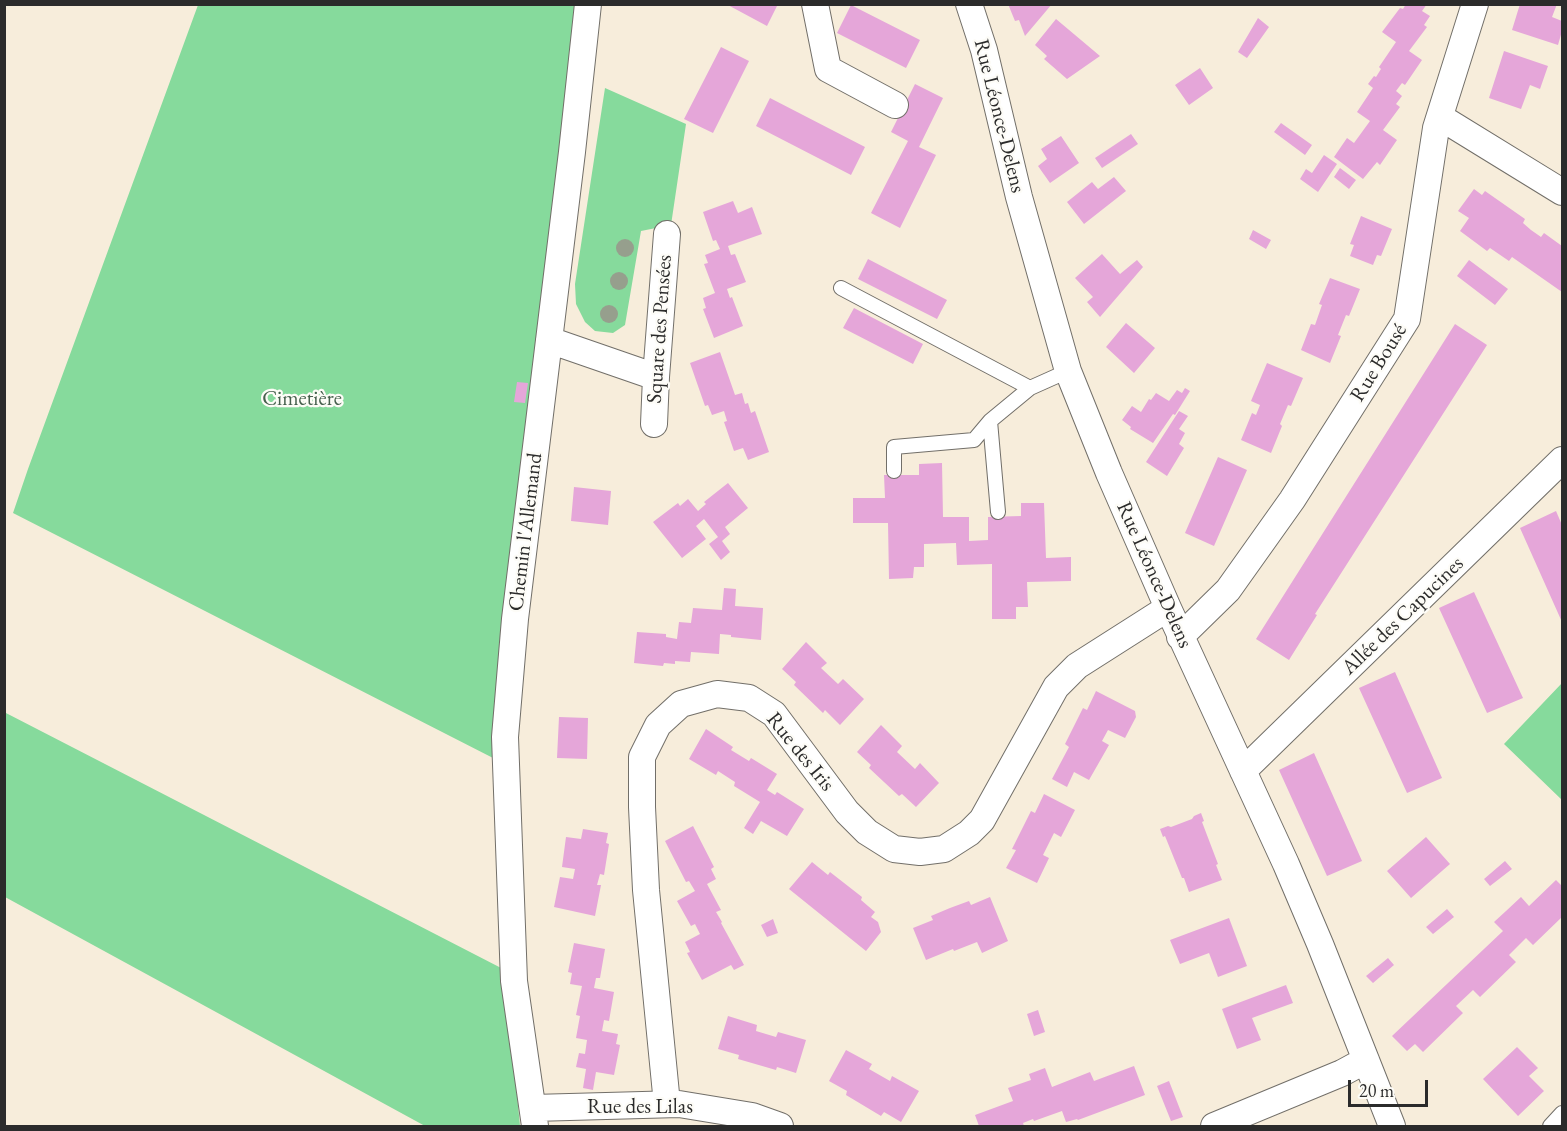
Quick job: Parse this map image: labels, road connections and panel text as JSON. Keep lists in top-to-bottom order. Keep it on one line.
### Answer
{"streets":{"street":["Rue Léonce-Delens","Square des Pensées","Rue Bousé","Chemin l'Allemand","Allée des Capucines","Rue des Iris","Rue des Lilas"]},"crossings":[["Rue Léonce-Delens","Rue Bousé"],["Rue Léonce-Delens","Allée des Capucines"],["Rue Léonce-Delens","Rue des Iris"],["Chemin l'Allemand","Rue des Lilas"],["Rue des Iris","Rue des Lilas"]],"parks":["Cimetière"],"scale_bar":"20 m"}
